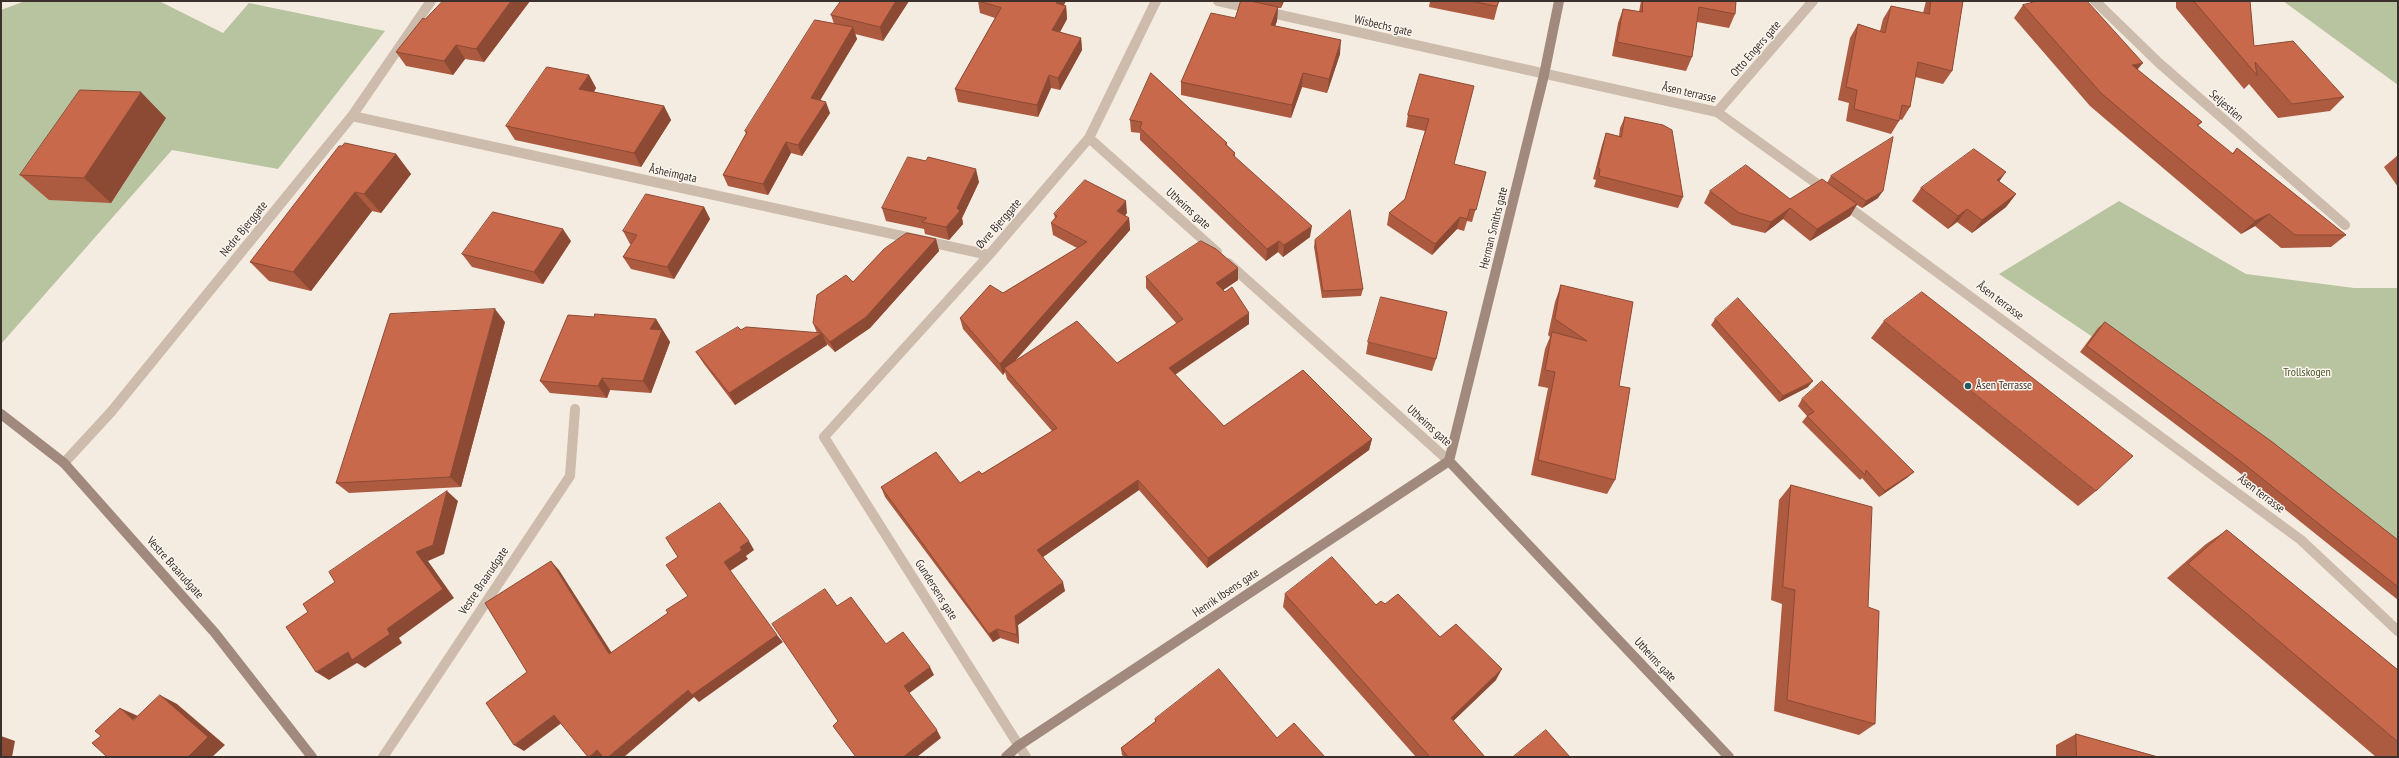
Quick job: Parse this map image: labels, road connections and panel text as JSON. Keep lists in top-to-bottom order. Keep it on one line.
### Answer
{"streets":{"street":["Wisbechs gate","Otto Engers gate","Åsen terrasse","Seljestien","Åsheimgata","Utheims gate","Øvre Bjerggate","Herman Smiths gate","Nedre Bjerggate","Vestre Braarudgate","Gundersens gate","Henrik Ibsens gate"]},"crossings":[["Wisbechs gate","Åsen terrasse"],["Wisbechs gate","Herman Smiths gate"],["Otto Engers gate","Åsen terrasse"],["Åsen terrasse","Herman Smiths gate"],["Åsheimgata","Øvre Bjerggate"],["Åsheimgata","Nedre Bjerggate"],["Utheims gate","Øvre Bjerggate"],["Utheims gate","Herman Smiths gate"],["Utheims gate","Henrik Ibsens gate"],["Øvre Bjerggate","Gundersens gate"],["Herman Smiths gate","Henrik Ibsens gate"],["Nedre Bjerggate","Vestre Braarudgate"],["Gundersens gate","Henrik Ibsens gate"]],"parks":["Trollskogen"],"places":["Åsen Terrasse"]}
